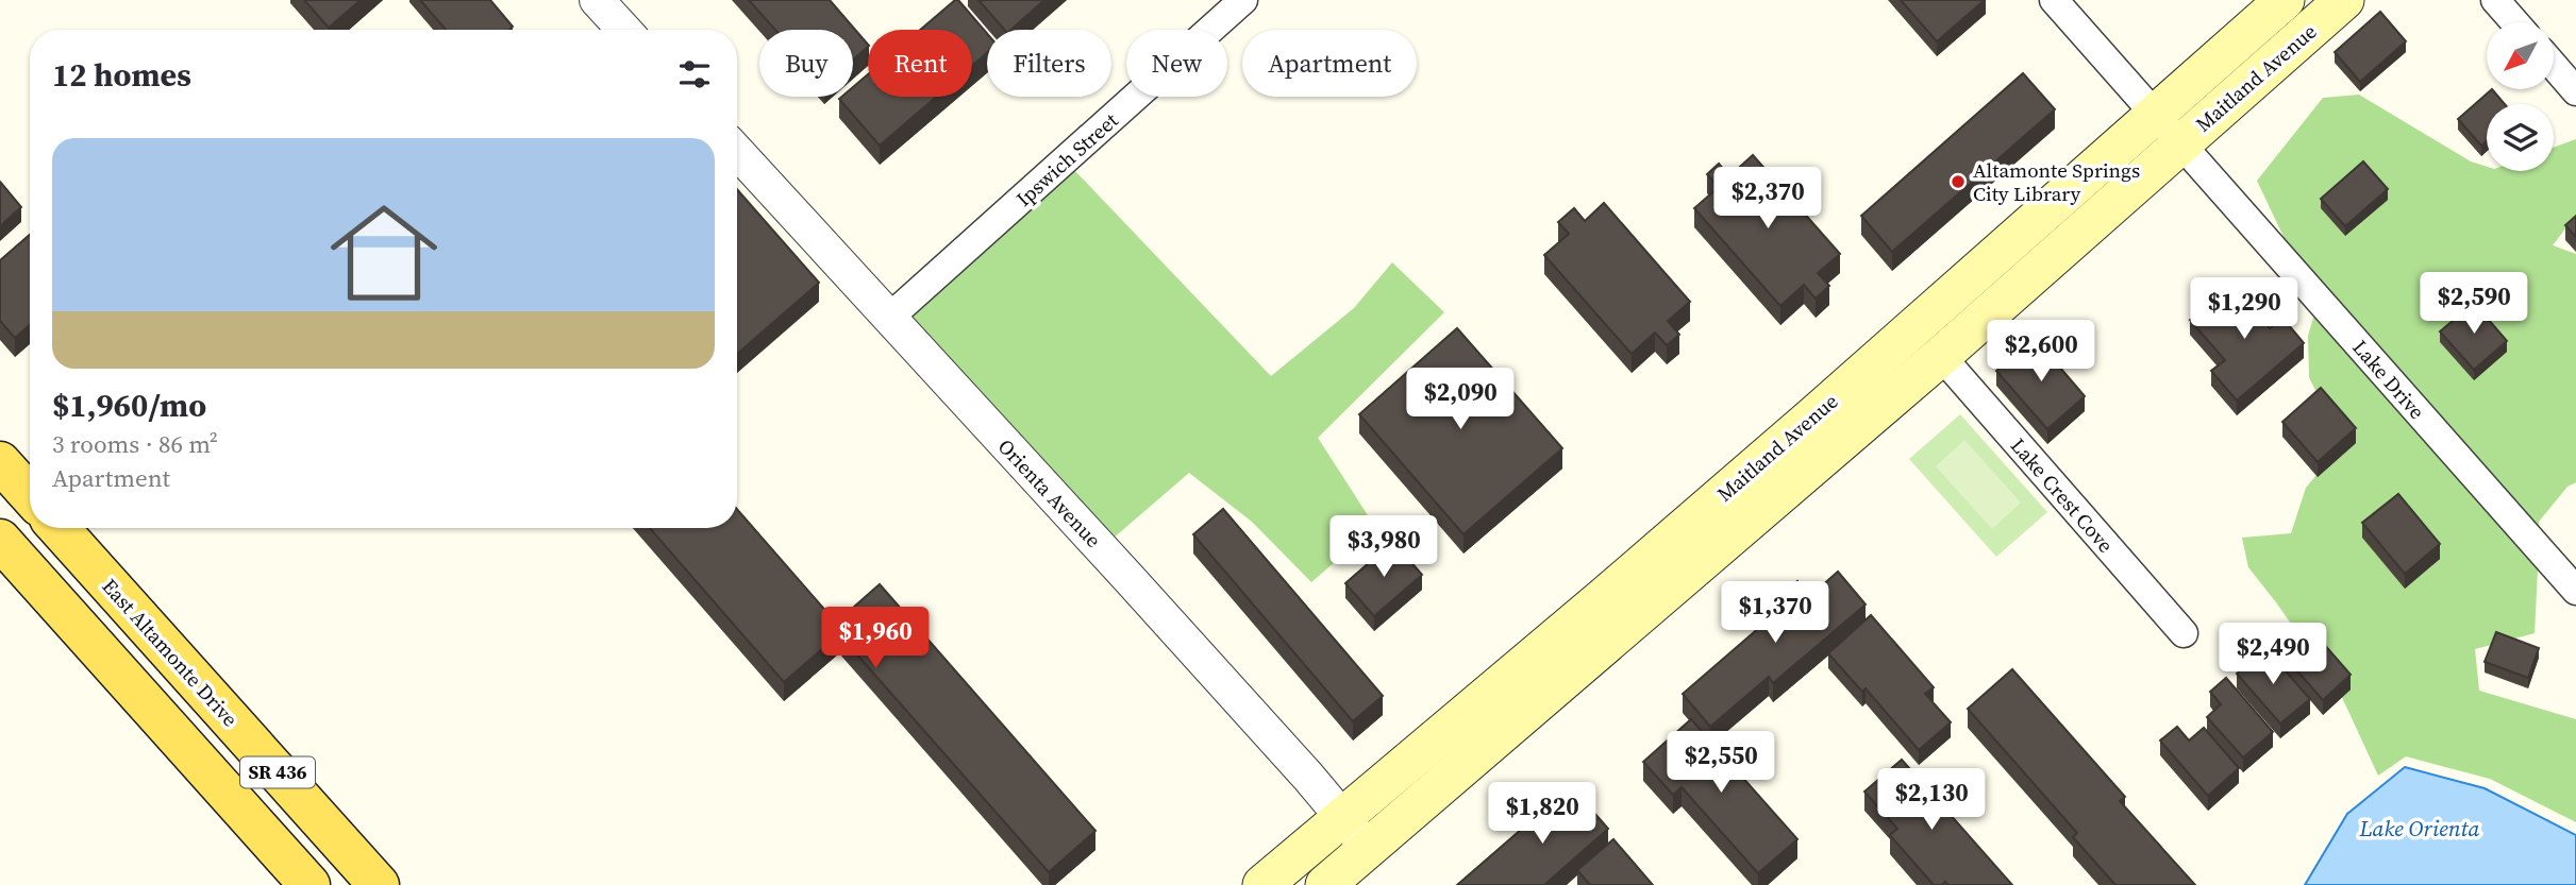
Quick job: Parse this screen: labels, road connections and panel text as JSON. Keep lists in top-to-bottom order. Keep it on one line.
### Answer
{"streets":{"main road":["Maitland Avenue","East Altamonte Drive","SR 436"],"street":["Ipswich Street","Lake Drive","Orienta Avenue","Lake Crest Cove"]},"crossings":[["Maitland Avenue","Lake Drive"],["Maitland Avenue","Orienta Avenue"],["Maitland Avenue","Lake Crest Cove"],["Ipswich Street","Orienta Avenue"]],"water":["Lake Orienta"],"places":["Altamonte Springs City Library"],"north":"bottom left","page":{"chip":["Buy","Rent","Filters","New","Apartment"],"heading":"12 homes","list":[{"name":"$1,960/mo","note":"3 rooms · 86 m² · Apartment"}],"price":["$2,370","$2,590","$1,290","$2,600","$2,090","$3,980","$1,370","$1,960","$2,490","$2,550","$2,130","$1,820"]}}
